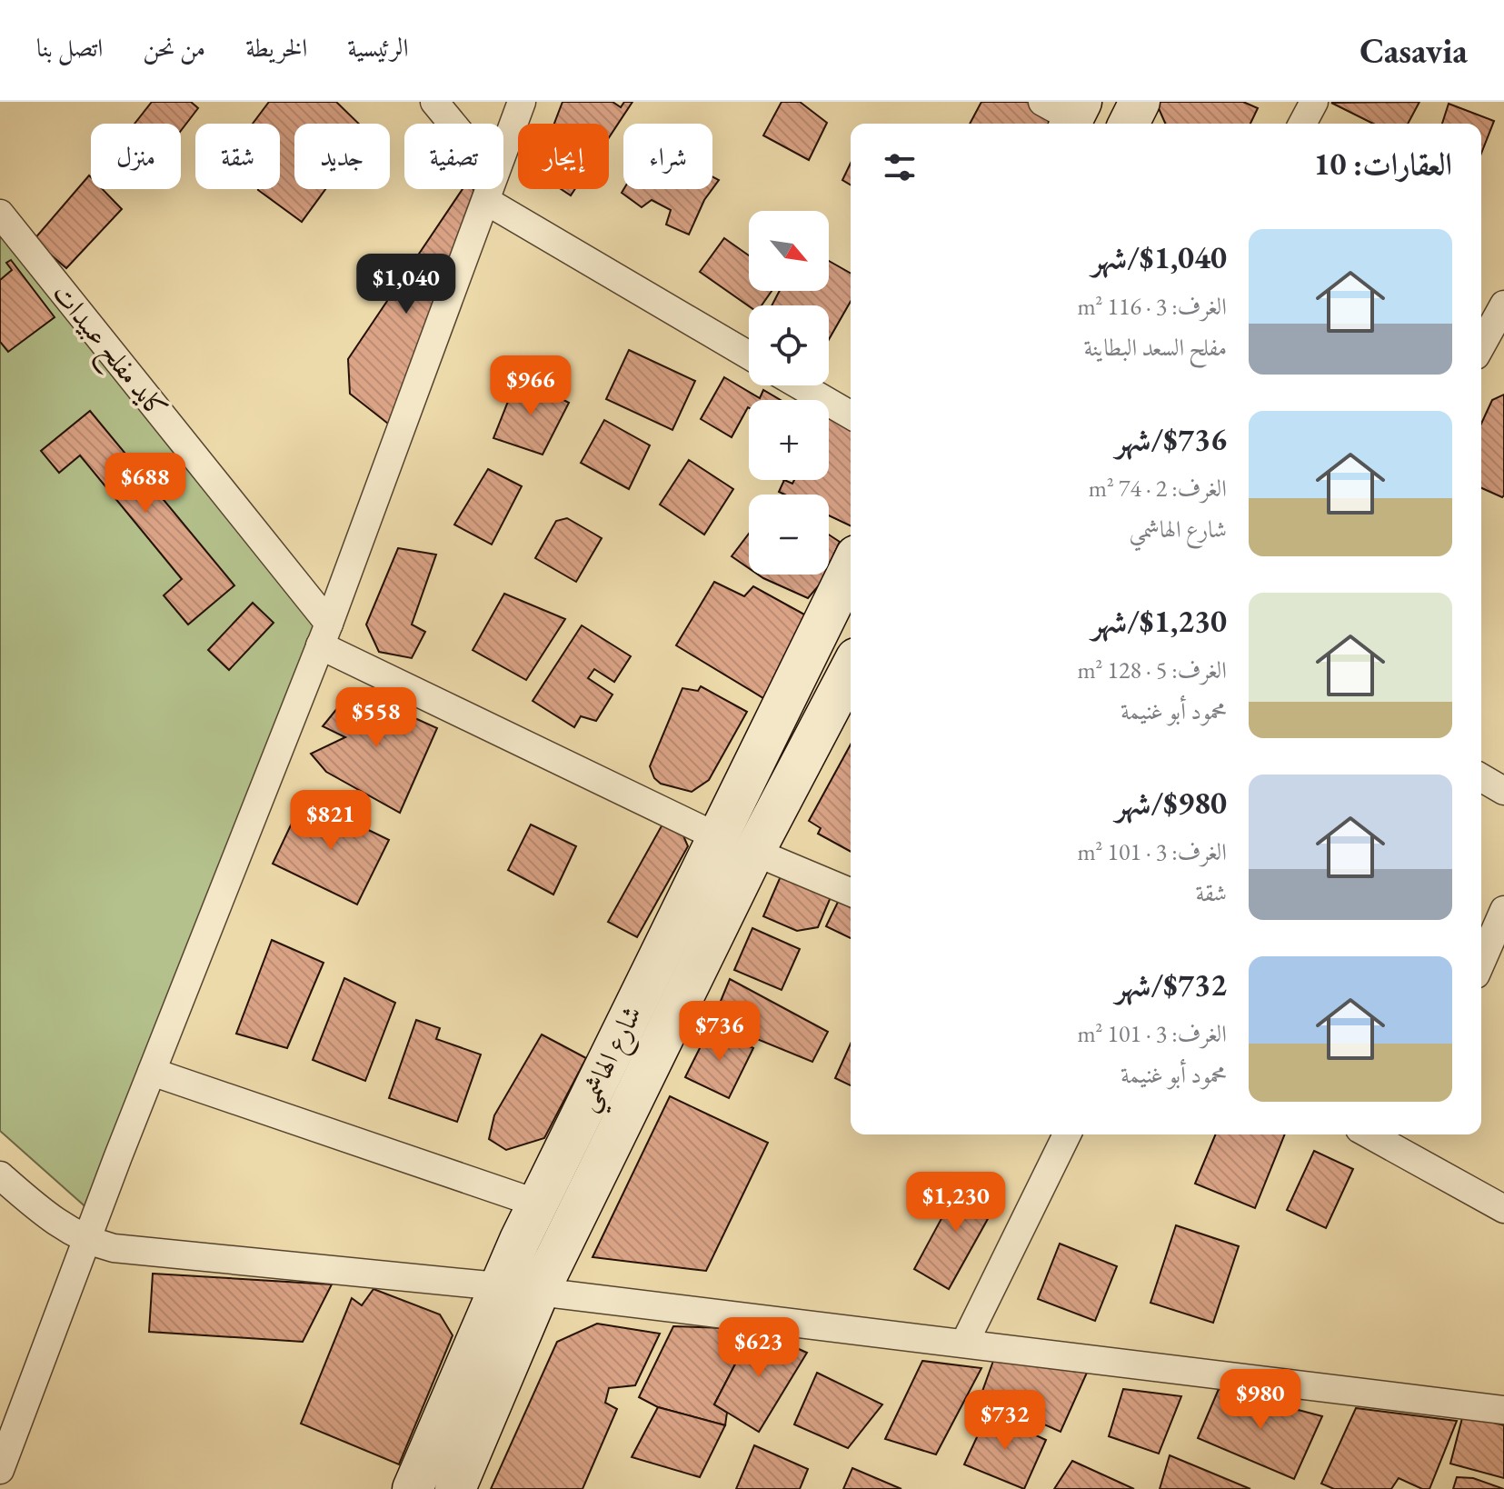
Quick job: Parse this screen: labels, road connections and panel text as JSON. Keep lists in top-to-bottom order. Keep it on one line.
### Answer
{"streets":{"main road":["شارع الهاشمي"],"street":["كايد مفلح عبيدات"]},"north":"bottom right","page":{"header":"Casavia","nav":["الرئيسية","الخريطة","من نحن","اتصل بنا"],"chip":["شراء","إيجار","تصفية","جديد","شقة","منزل"],"heading":"العقارات: 10","map_buttons":["+","−"],"list":[{"name":"$1,040/شهر","note":"الغرف: 3 · 116 m² · مفلح السعد البطاينة"},{"name":"$736/شهر","note":"الغرف: 2 · 74 m² · شارع الهاشمي"},{"name":"$1,230/شهر","note":"الغرف: 5 · 128 m² · محمود أبو غنيمة"},{"name":"$980/شهر","note":"الغرف: 3 · 101 m² · شقة"},{"name":"$732/شهر","note":"الغرف: 3 · 101 m² · محمود أبو غنيمة"}],"price":["$1,040","$966","$688","$558","$821","$736","$1,230","$623","$980","$732"]}}
